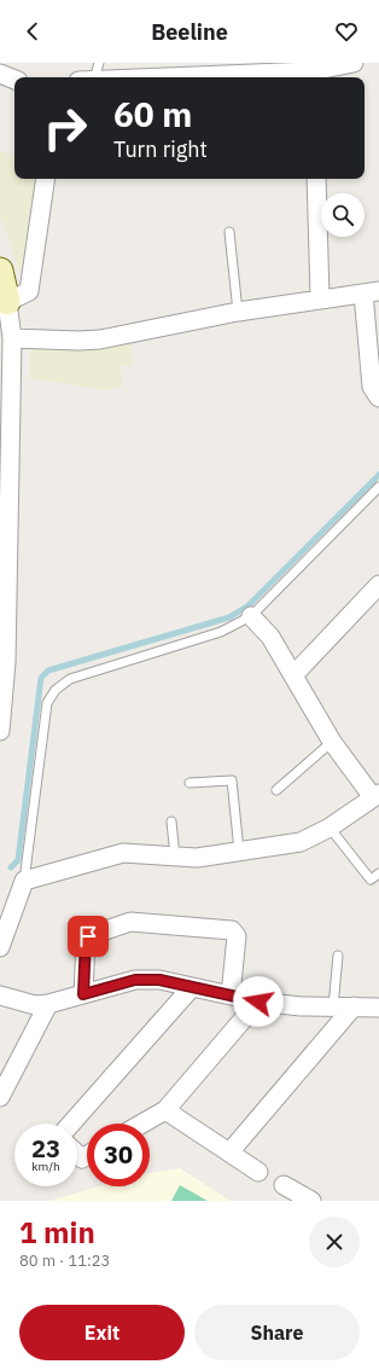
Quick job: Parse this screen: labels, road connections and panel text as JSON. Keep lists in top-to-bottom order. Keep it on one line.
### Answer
{"page":{"header":"Beeline","turn":["60 m","Turn right"],"speed":"23 km/h","limit":"30","heading":["1 min","80 m · 11:23"],"buttons":["Exit","Share"]}}
